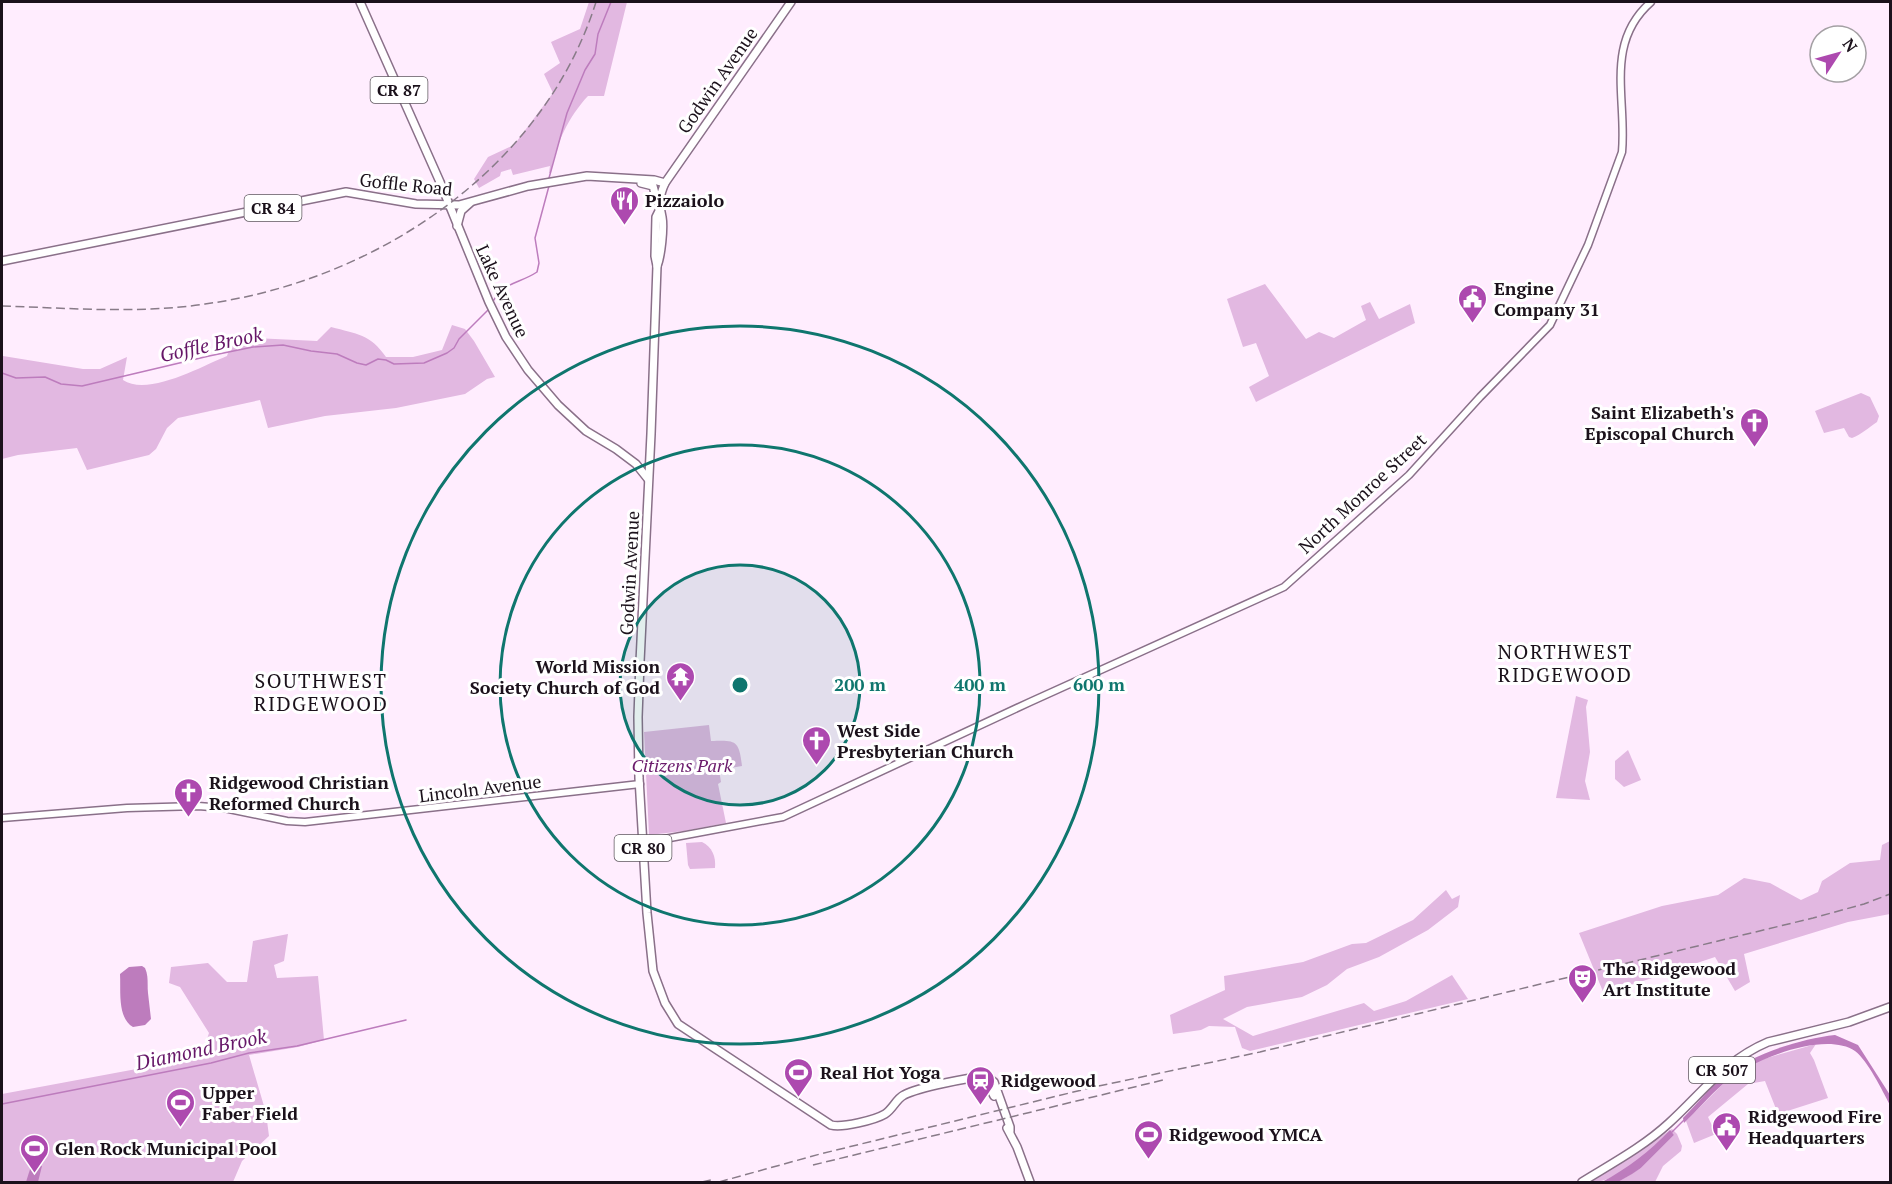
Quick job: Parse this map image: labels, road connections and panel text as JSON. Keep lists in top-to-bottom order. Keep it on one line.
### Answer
{"streets":{"main road":["Godwin Avenue","CR 87","Goffle Road","CR 84","Lake Avenue","North Monroe Street","Lincoln Avenue","CR 80","CR 507"]},"crossings":[["Godwin Avenue","Goffle Road"],["Godwin Avenue","Lake Avenue"],["Godwin Avenue","North Monroe Street"],["Godwin Avenue","Lincoln Avenue"],["CR 87","Goffle Road"],["CR 87","Lake Avenue"],["Goffle Road","Lake Avenue"]],"districts":["NORTHWEST RIDGEWOOD","SOUTHWEST RIDGEWOOD"],"water":["Goffle Brook","Diamond Brook"],"parks":["Citizens Park"],"places":{"restaurant":["Pizzaiolo"],"public building":["Engine Company 31","Ridgewood Fire Headquarters"],"church":["Saint Elizabeth's Episcopal Church","West Side Presbyterian Church","Ridgewood Christian Reformed Church"],"temple":["World Mission Society Church of God"],"theatre":["The Ridgewood Art Institute"],"sports":["Real Hot Yoga","Upper Faber Field","Ridgewood YMCA","Glen Rock Municipal Pool"],"station":["Ridgewood"]},"north":"top right","rings":["200 m","400 m","600 m"]}
